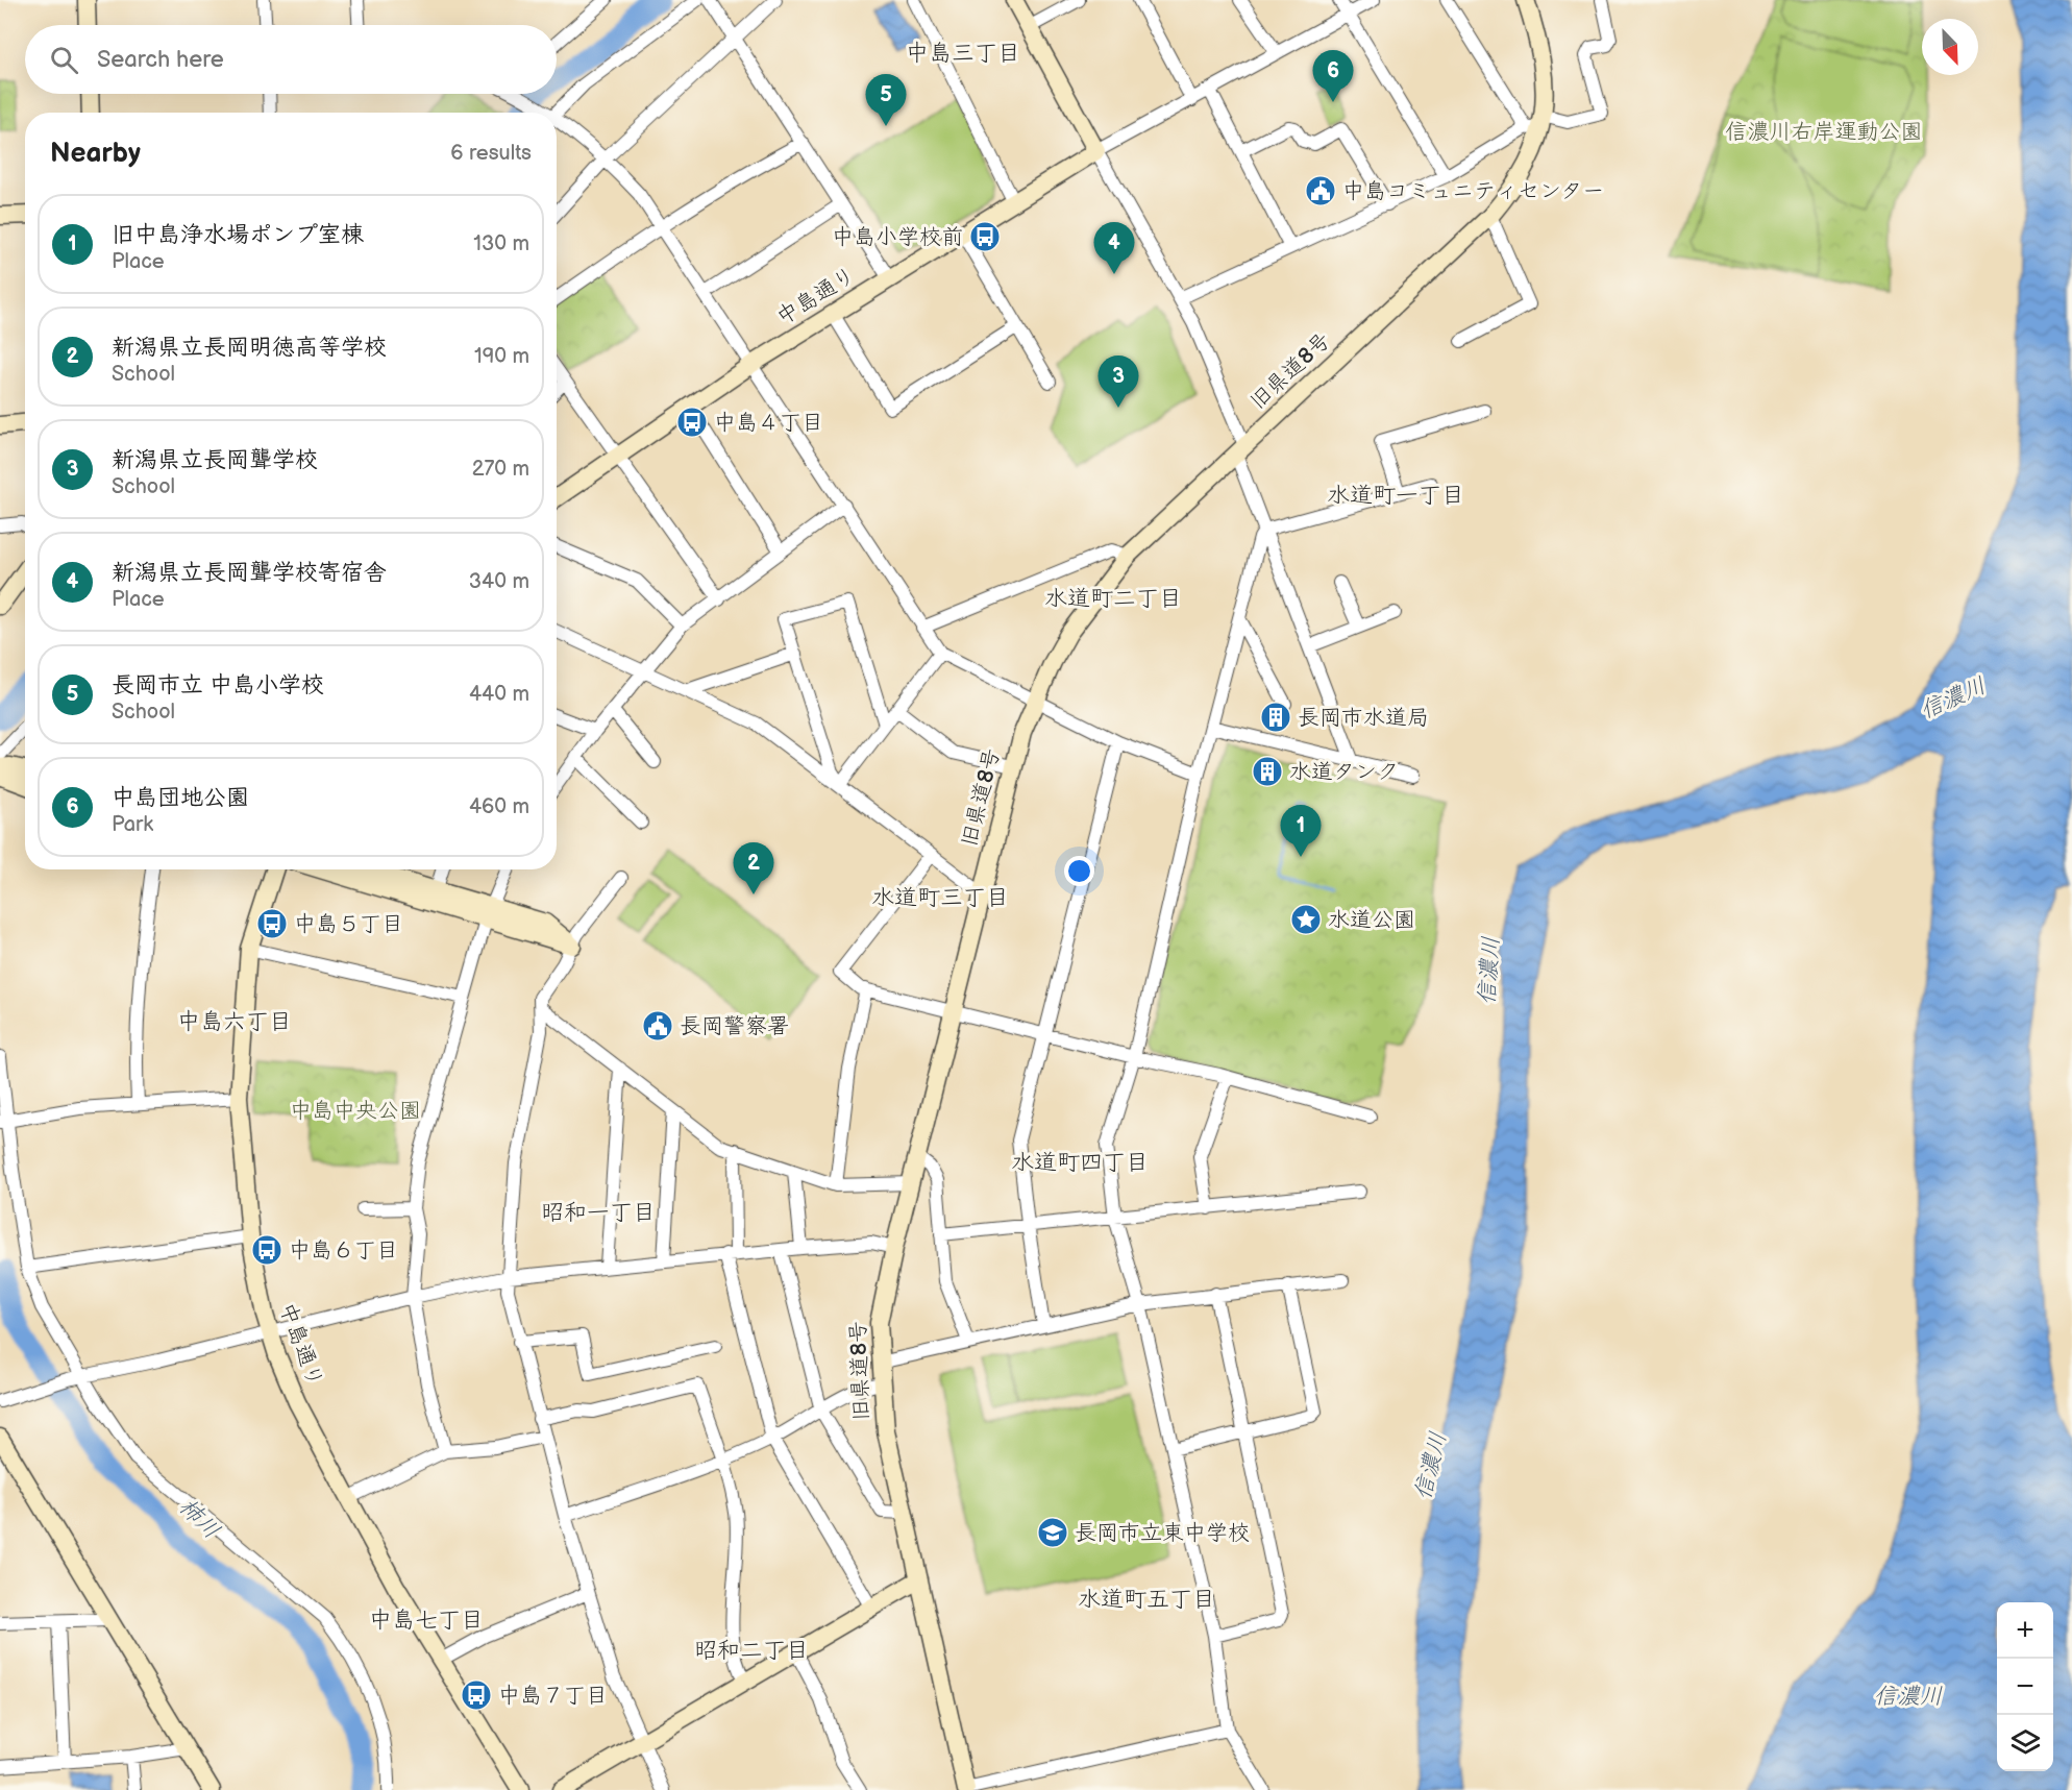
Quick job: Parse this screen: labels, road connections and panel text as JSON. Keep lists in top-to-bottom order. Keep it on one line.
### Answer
{"streets":{"street":["中島通り","旧県道8号"]},"districts":["中島三丁目","水道町一丁目","水道町二丁目","水道町三丁目","中島六丁目","水道町四丁目","昭和一丁目","水道町五丁目","中島七丁目","昭和二丁目"],"water":["信濃川","柿川"],"parks":["信濃川右岸運動公園","中島中央公園"],"places":{"public building":["中島コミュニティセンター","長岡警察署"],"bus stop":["中島小学校前","中島４丁目","中島５丁目","中島６丁目","中島７丁目"],"building":["長岡市水道局","水道タンク"],"place":["水道公園"],"school or university":["長岡市立東中学校"]},"north":"bottom right","page":{"search":"Search here","pins":["6","5","4","3","1","2"],"heading":["Nearby","6 results"],"list":[{"mark":"1","name":"旧中島浄水場ポンプ室棟","note":"Place","value":"130 m"},{"mark":"2","name":"新潟県立長岡明徳高等学校","note":"School","value":"190 m"},{"mark":"3","name":"新潟県立長岡聾学校","note":"School","value":"270 m"},{"mark":"4","name":"新潟県立長岡聾学校寄宿舎","note":"Place","value":"340 m"},{"mark":"5","name":"長岡市立 中島小学校","note":"School","value":"440 m"},{"mark":"6","name":"中島団地公園","note":"Park","value":"460 m"}],"map_buttons":["+","−"]}}
